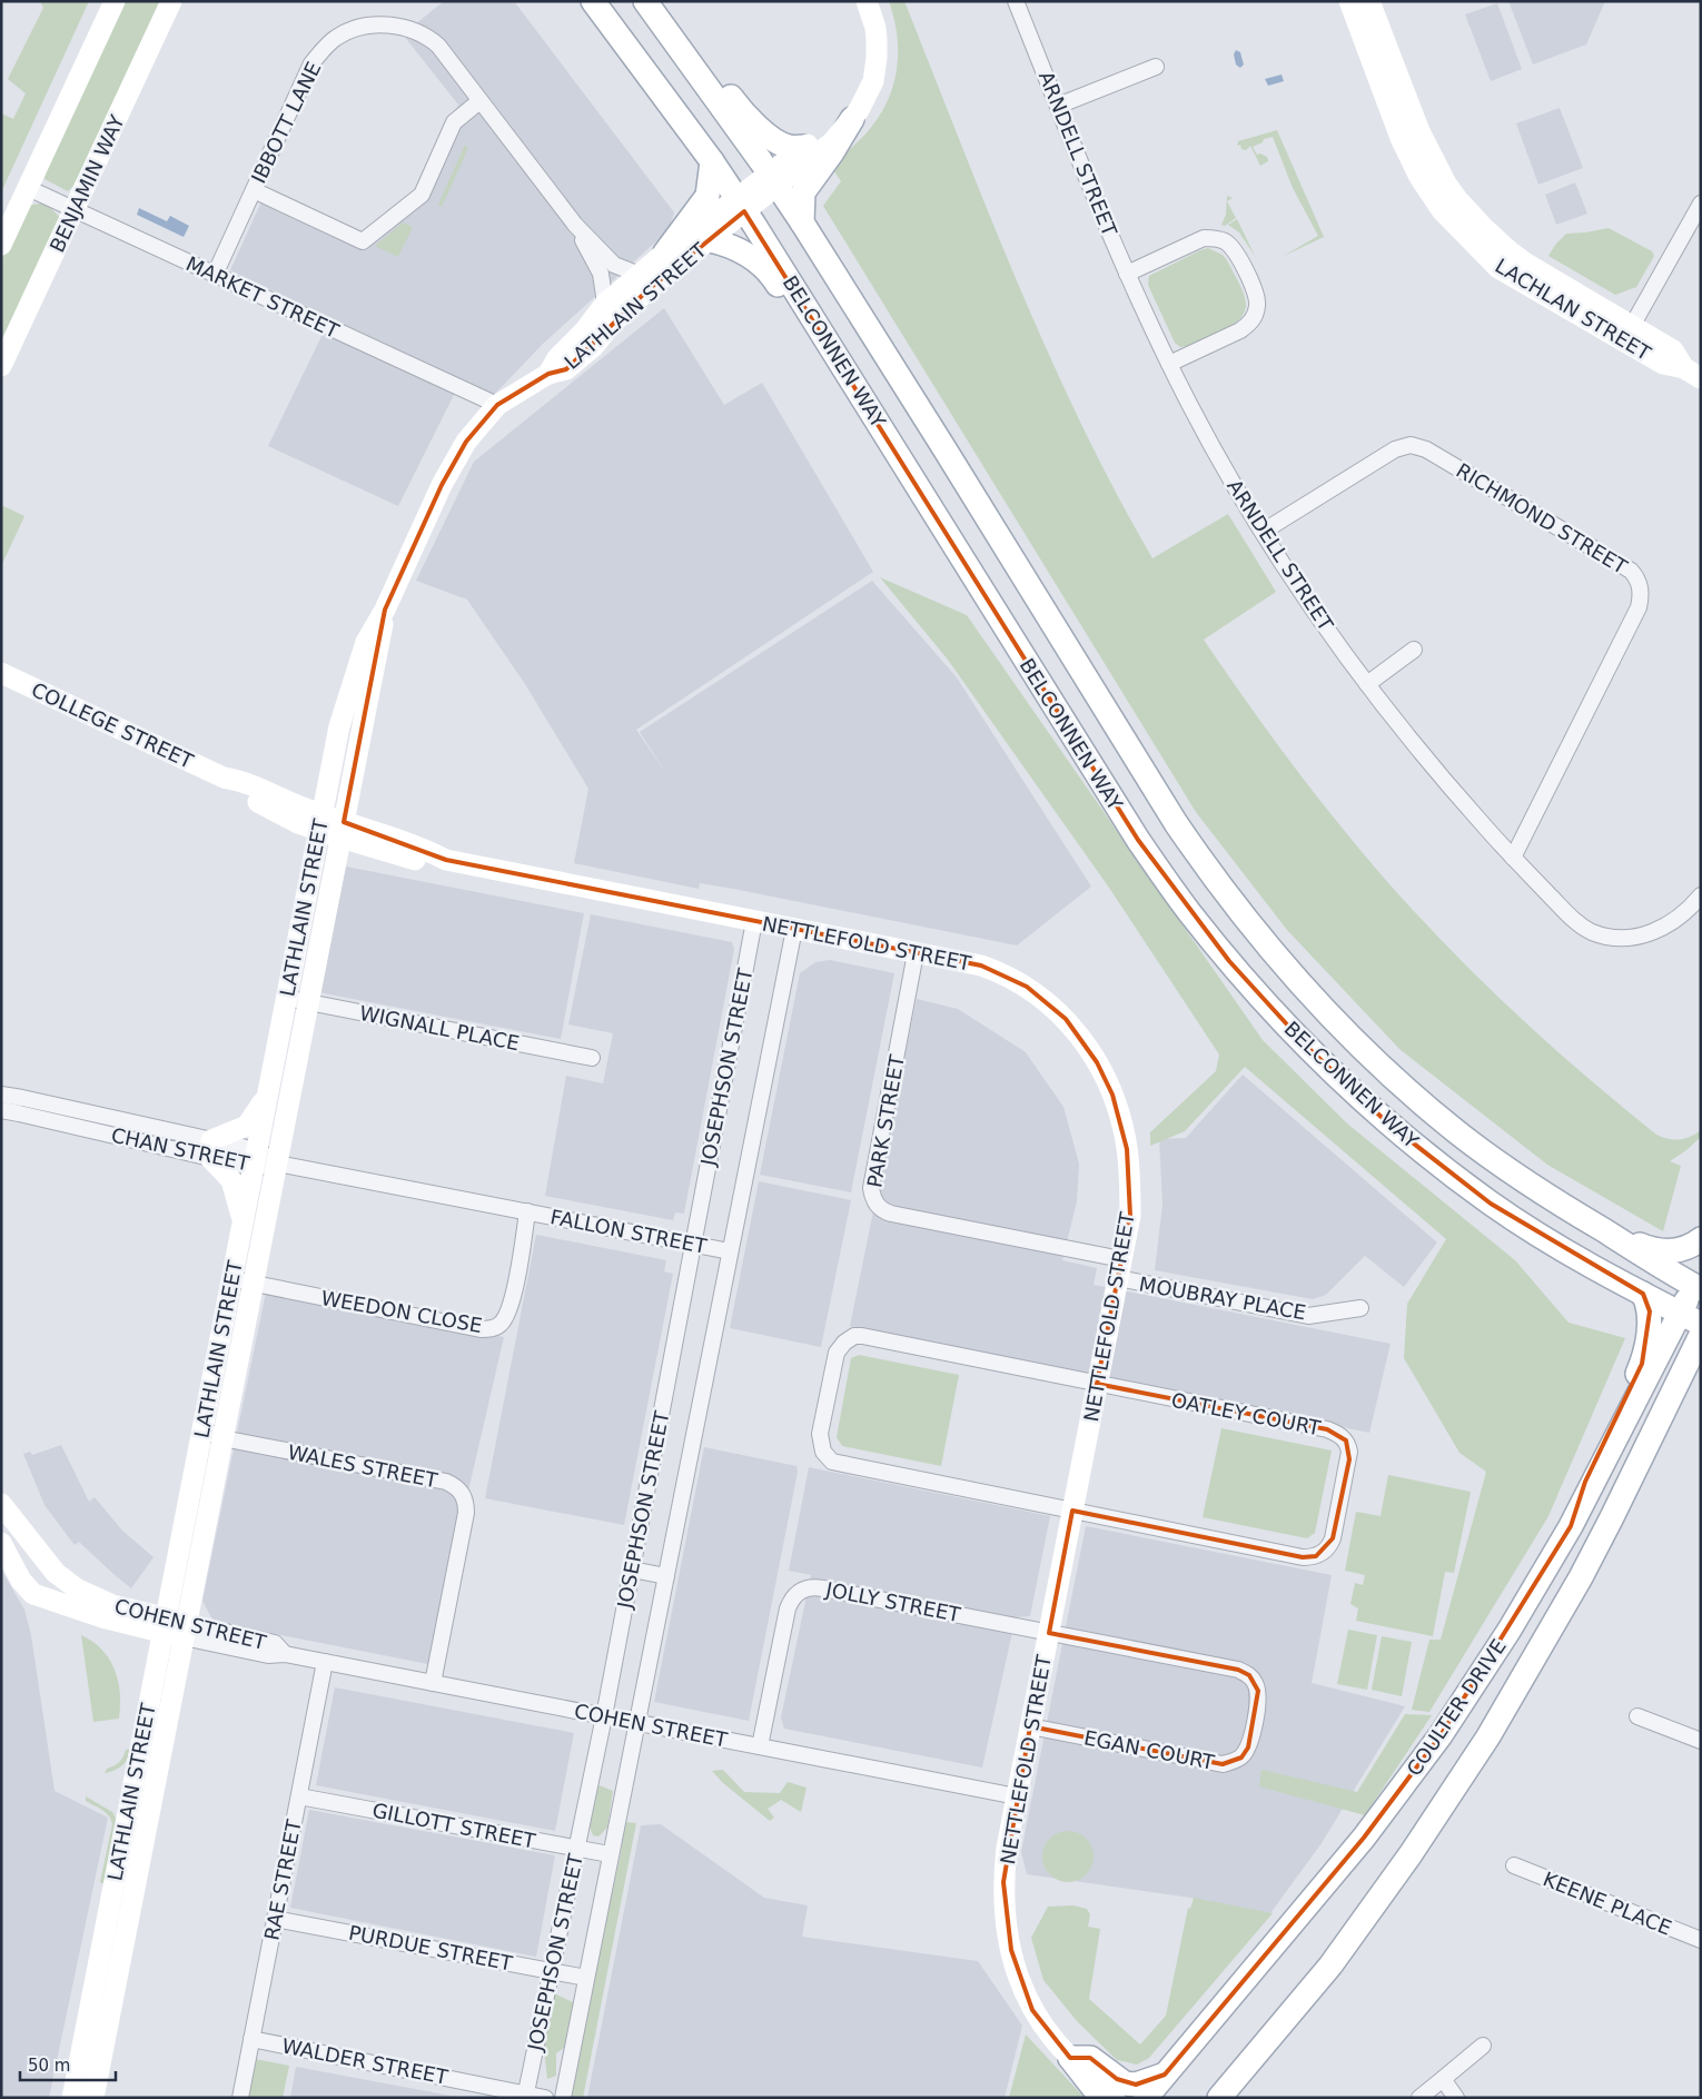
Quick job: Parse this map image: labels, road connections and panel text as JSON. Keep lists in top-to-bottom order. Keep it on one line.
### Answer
{"streets":{"main road":["BELCONNEN WAY","COULTER DRIVE"],"street":["IBBOTT LANE","ARNDELL STREET","BENJAMIN WAY","MARKET STREET","LATHLAIN STREET","LACHLAN STREET","RICHMOND STREET","COLLEGE STREET","NETTLEFOLD STREET","WIGNALL PLACE","JOSEPHSON STREET","PARK STREET","CHAN STREET","FALLON STREET","MOUBRAY PLACE","WEEDON CLOSE","OATLEY COURT","WALES STREET","JOLLY STREET","COHEN STREET","EGAN COURT","GILLOTT STREET","RAE STREET","KEENE PLACE","PURDUE STREET","WALDER STREET"]},"crossings":[["IBBOTT LANE","MARKET STREET"],["IBBOTT LANE","LATHLAIN STREET"],["ARNDELL STREET","RICHMOND STREET"],["BENJAMIN WAY","MARKET STREET"],["MARKET STREET","LATHLAIN STREET"],["LATHLAIN STREET","BELCONNEN WAY"],["LATHLAIN STREET","COLLEGE STREET"],["LATHLAIN STREET","NETTLEFOLD STREET"],["LATHLAIN STREET","WIGNALL PLACE"],["LATHLAIN STREET","CHAN STREET"],["LATHLAIN STREET","WEEDON CLOSE"],["LATHLAIN STREET","WALES STREET"],["LATHLAIN STREET","COHEN STREET"],["BELCONNEN WAY","COULTER DRIVE"],["COLLEGE STREET","NETTLEFOLD STREET"],["NETTLEFOLD STREET","JOSEPHSON STREET"],["NETTLEFOLD STREET","PARK STREET"],["NETTLEFOLD STREET","MOUBRAY PLACE"],["NETTLEFOLD STREET","OATLEY COURT"],["NETTLEFOLD STREET","JOLLY STREET"],["NETTLEFOLD STREET","COHEN STREET"],["NETTLEFOLD STREET","EGAN COURT"],["JOSEPHSON STREET","FALLON STREET"],["JOSEPHSON STREET","COHEN STREET"],["JOSEPHSON STREET","GILLOTT STREET"],["JOSEPHSON STREET","PURDUE STREET"],["JOSEPHSON STREET","WALDER STREET"],["PARK STREET","MOUBRAY PLACE"],["FALLON STREET","WEEDON CLOSE"],["WALES STREET","COHEN STREET"],["JOLLY STREET","COHEN STREET"],["JOLLY STREET","EGAN COURT"],["COHEN STREET","RAE STREET"],["GILLOTT STREET","RAE STREET"],["RAE STREET","PURDUE STREET"],["RAE STREET","WALDER STREET"]],"scale_bar":"50 m"}
